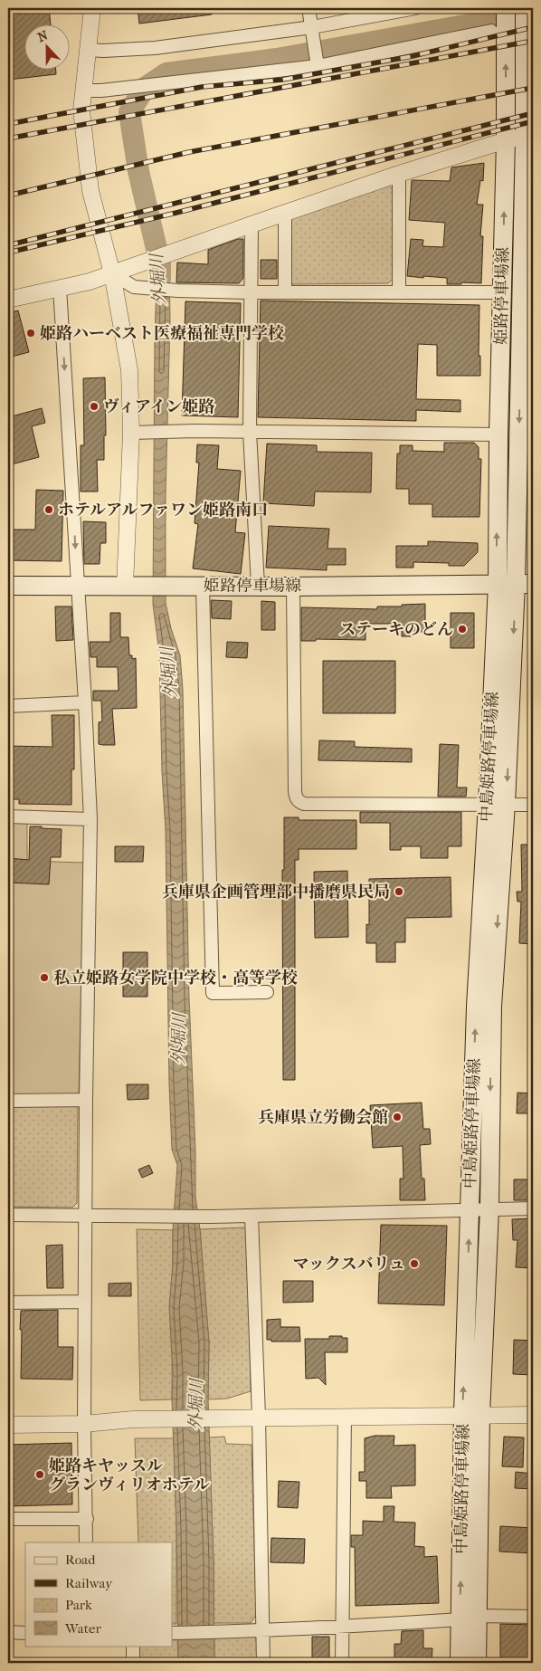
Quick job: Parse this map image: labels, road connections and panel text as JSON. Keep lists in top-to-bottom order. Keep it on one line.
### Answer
{"streets":{"main road":["姫路停車場線","中島姫路停車場線"]},"crossings":[["姫路停車場線","中島姫路停車場線"]],"water":["外堀川"],"places":["姫路ハーベスト医療福祉専門学校","ヴィアイン姫路","ホテルアルファワン姫路南口","ステーキのどん","兵庫県企画管理部中播磨県民局","私立姫路女学院中学校・高等学校","兵庫県立労働会館","マックスバリュ","姫路キヤッスル グランヴィリオホテル"],"legend":["Road","Railway","Park","Water"],"north":"top"}
